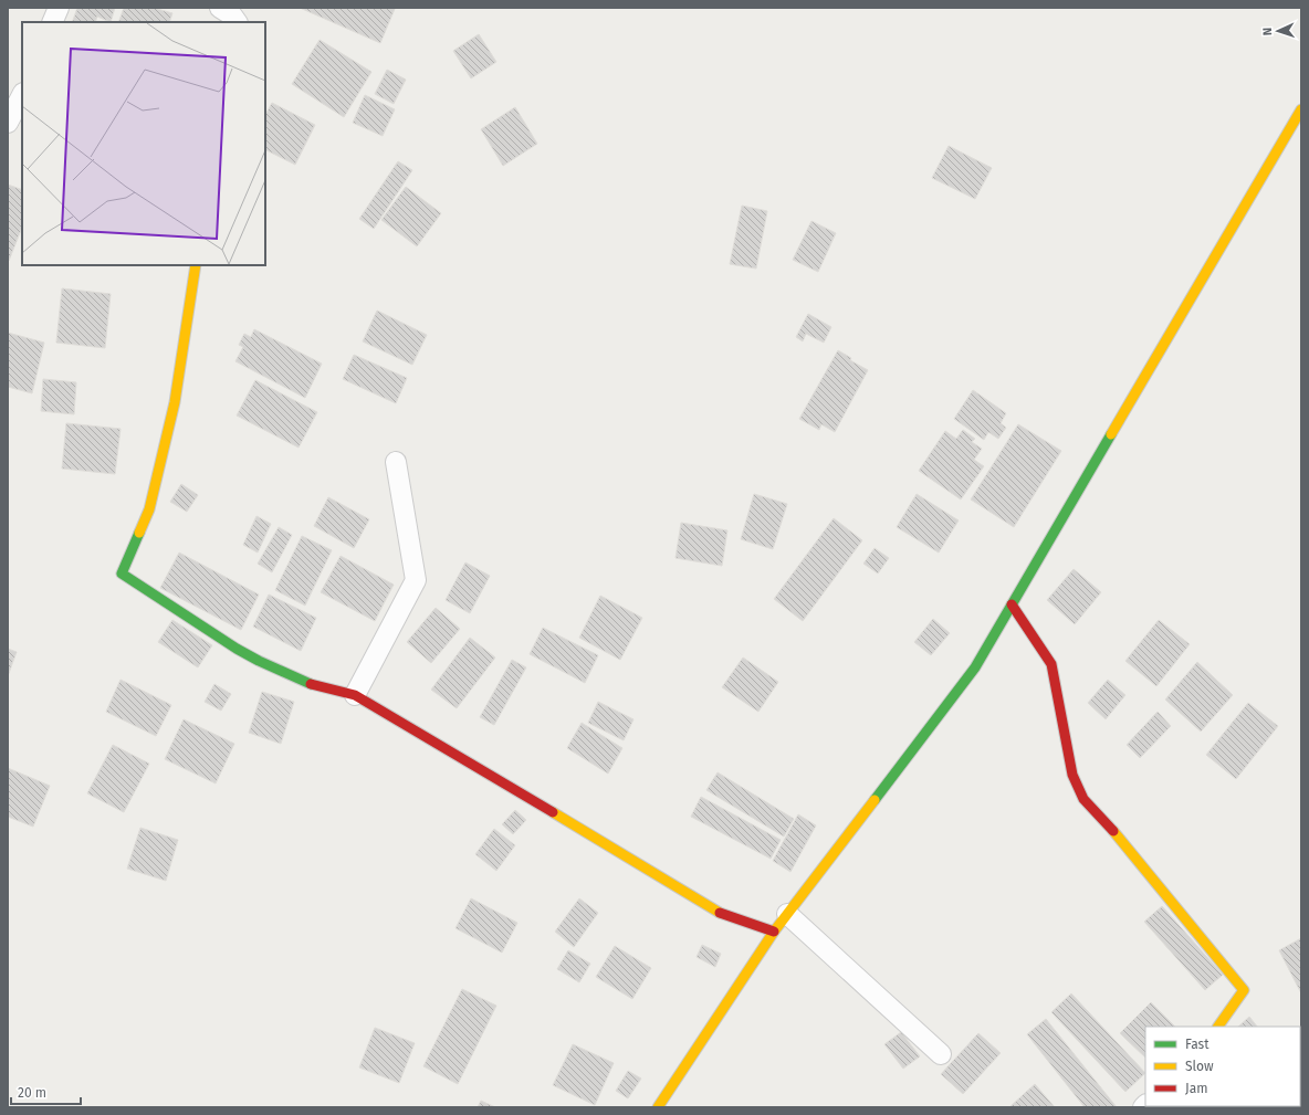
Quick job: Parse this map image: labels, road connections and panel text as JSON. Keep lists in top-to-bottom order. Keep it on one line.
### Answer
{"legend":["Fast","Slow","Jam"],"scale_bar":"20 m","north":"left"}
